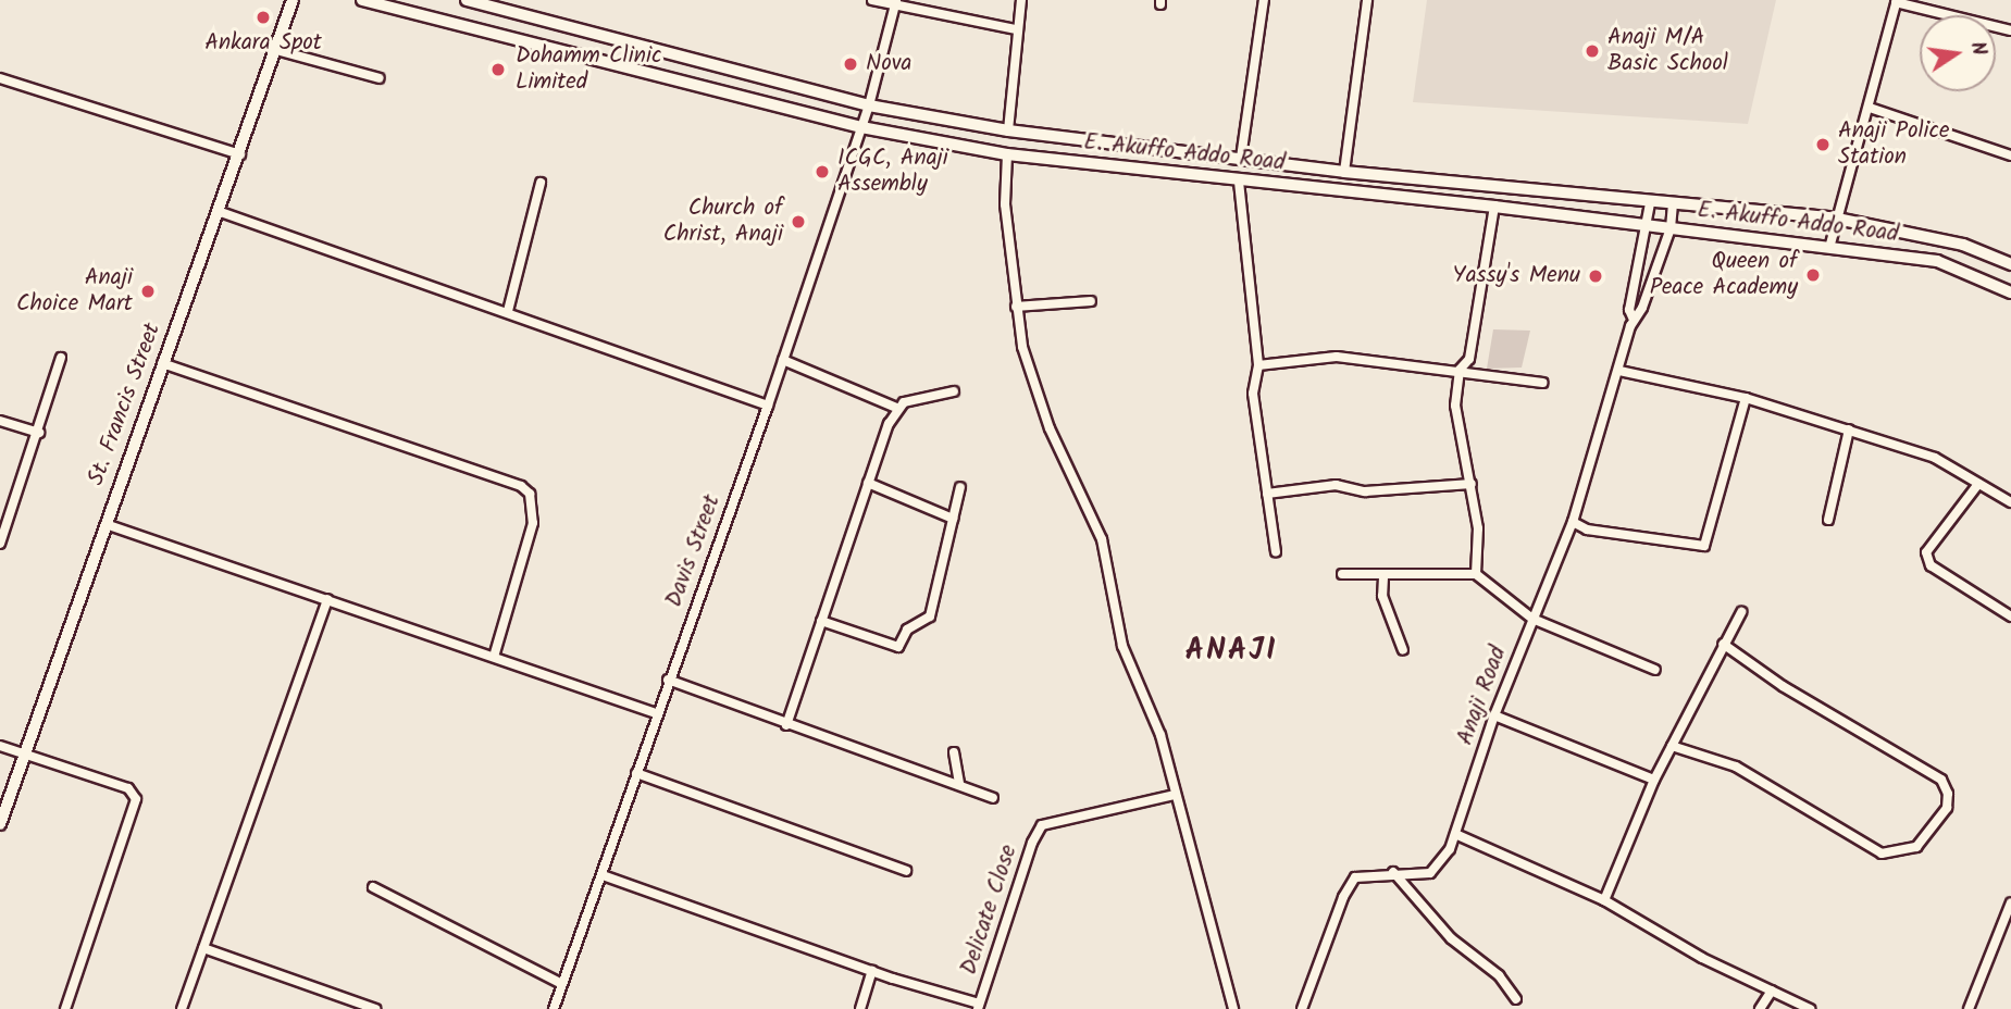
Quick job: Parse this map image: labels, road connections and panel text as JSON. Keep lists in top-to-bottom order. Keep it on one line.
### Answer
{"streets":{"main road":["E. Akuffo Addo Road","St. Francis Street"],"street":["Davis Street","Anaji Road","Delicate Close"]},"crossings":[["E. Akuffo Addo Road","Davis Street"],["E. Akuffo Addo Road","Anaji Road"]],"districts":["ANAJI"],"places":["Ankara Spot","Anaji M/A Basic School","Nova","Dohamm Clinic Limited","Anaji Police Station","ICGC, Anaji Assembly","Church of Christ, Anaji","Queen of Peace Academy","Yassy's Menu","Anaji Choice Mart"],"north":"right"}
